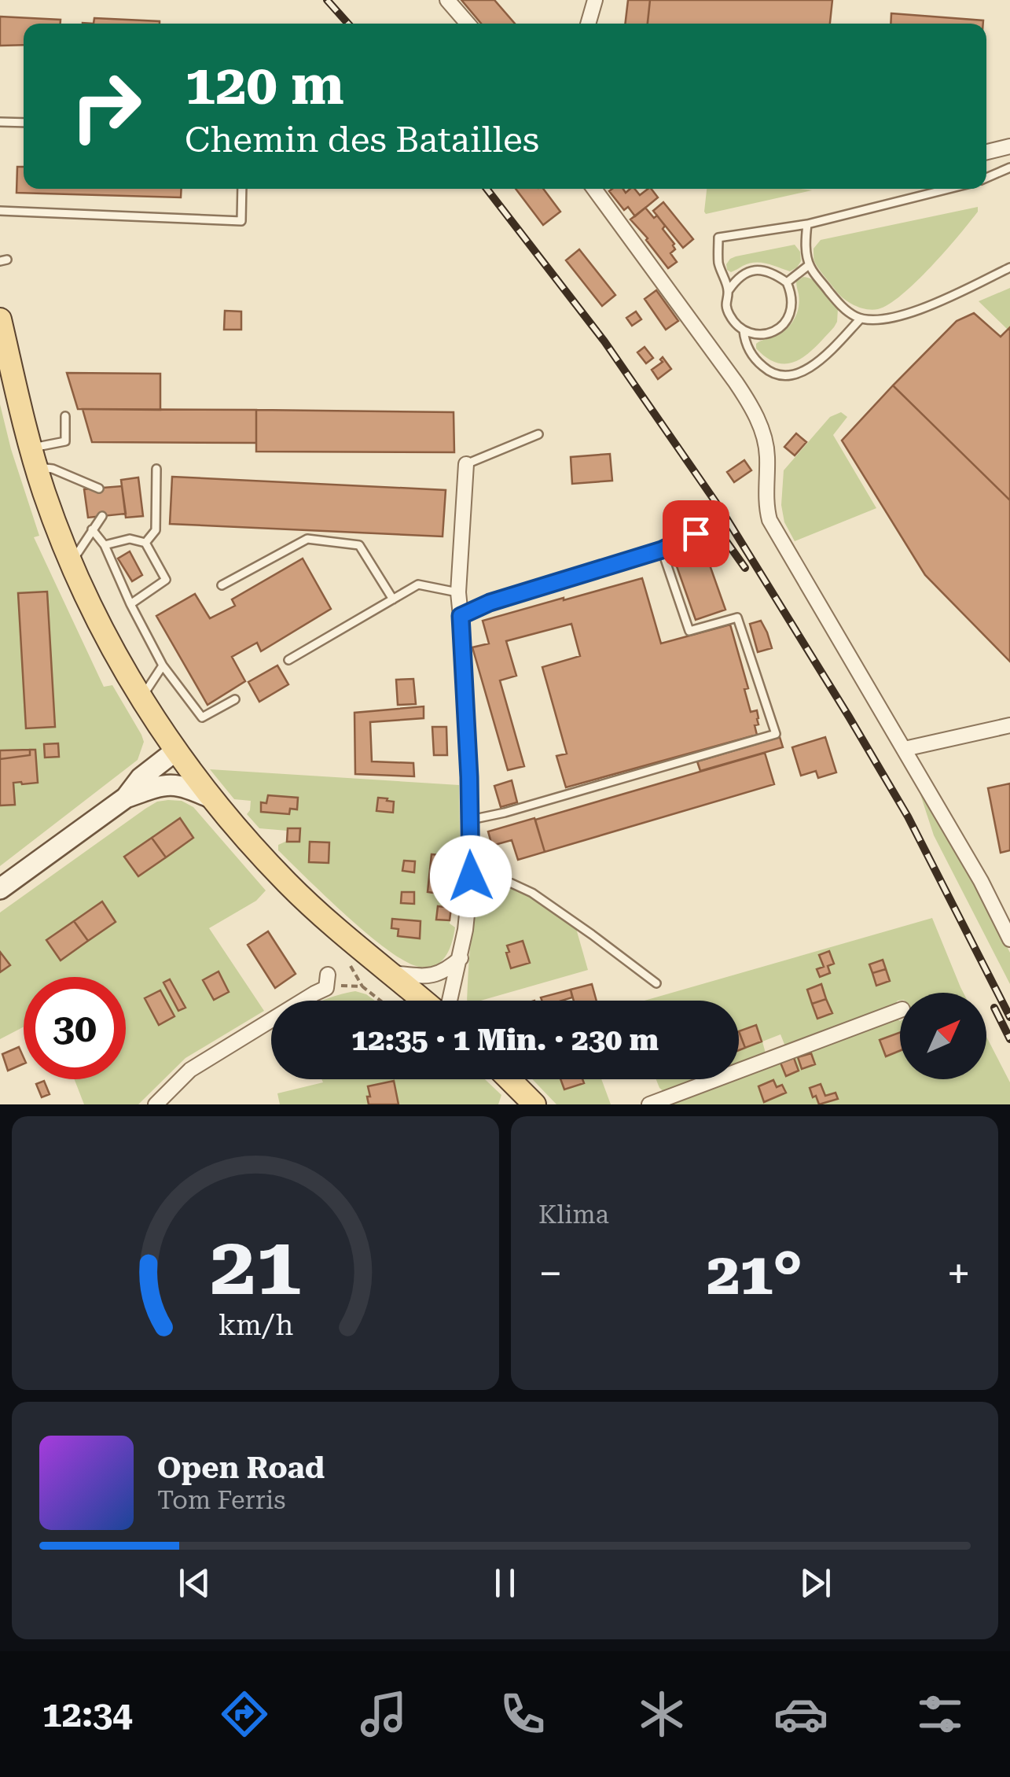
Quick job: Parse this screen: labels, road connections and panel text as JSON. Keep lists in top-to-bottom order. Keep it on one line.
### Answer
{"north":"top right","page":{"turn":["120 m","Chemin des Batailles"],"limit":"30","trip":"12:35 · 1 Min. · 230 m","tile":"Klima","heat":["−","21°","+"],"song":["Open Road","Tom Ferris"],"tabs":"12:34","gauge":["21","km/h"]}}
